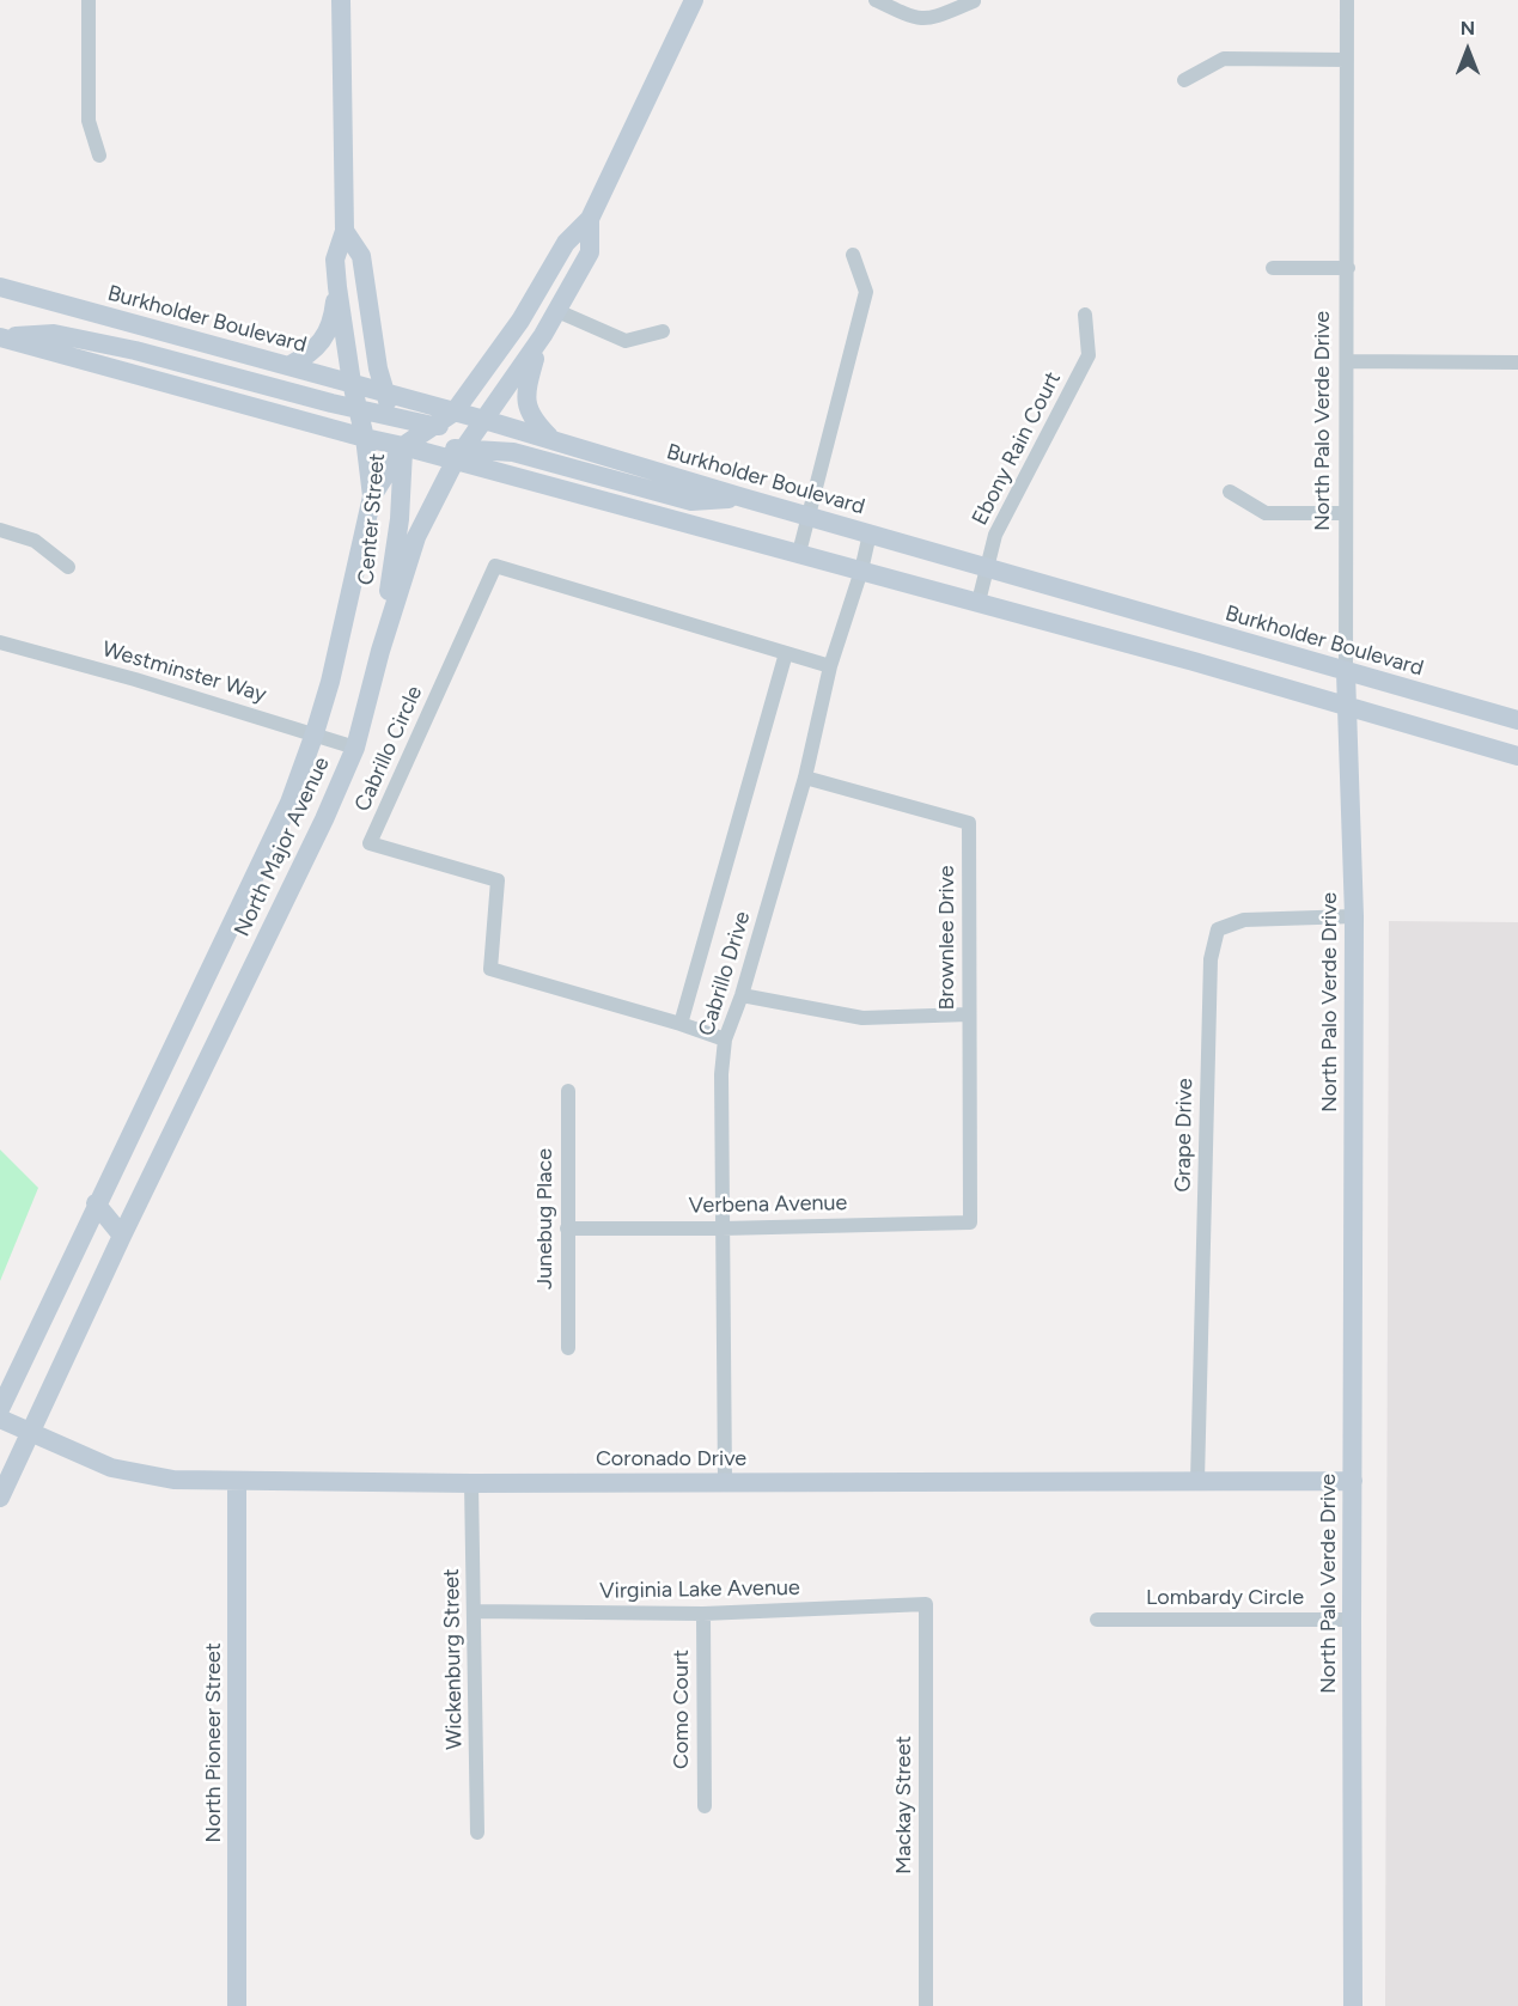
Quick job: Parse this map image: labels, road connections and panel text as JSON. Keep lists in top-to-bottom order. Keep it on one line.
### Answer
{"streets":{"street":["Burkholder Boulevard","North Palo Verde Drive","Ebony Rain Court","Center Street","Westminster Way","Cabrillo Circle","North Major Avenue","Brownlee Drive","Cabrillo Drive","Grape Drive","Verbena Avenue","Junebug Place","Coronado Drive","Virginia Lake Avenue","Lombardy Circle","Wickenburg Street","Como Court","North Pioneer Street","Mackay Street"]},"crossings":[["Burkholder Boulevard","North Palo Verde Drive"],["Burkholder Boulevard","Ebony Rain Court"],["Burkholder Boulevard","Center Street"],["Burkholder Boulevard","North Major Avenue"],["Burkholder Boulevard","Cabrillo Drive"],["North Palo Verde Drive","Grape Drive"],["North Palo Verde Drive","Coronado Drive"],["North Palo Verde Drive","Lombardy Circle"],["Center Street","North Major Avenue"],["Westminster Way","North Major Avenue"],["Cabrillo Circle","Cabrillo Drive"],["North Major Avenue","Coronado Drive"],["Brownlee Drive","Cabrillo Drive"],["Brownlee Drive","Verbena Avenue"],["Cabrillo Drive","Verbena Avenue"],["Cabrillo Drive","Coronado Drive"],["Grape Drive","Coronado Drive"],["Verbena Avenue","Junebug Place"],["Coronado Drive","Wickenburg Street"],["Coronado Drive","North Pioneer Street"],["Virginia Lake Avenue","Wickenburg Street"],["Virginia Lake Avenue","Como Court"],["Virginia Lake Avenue","Mackay Street"]],"north":"top"}
